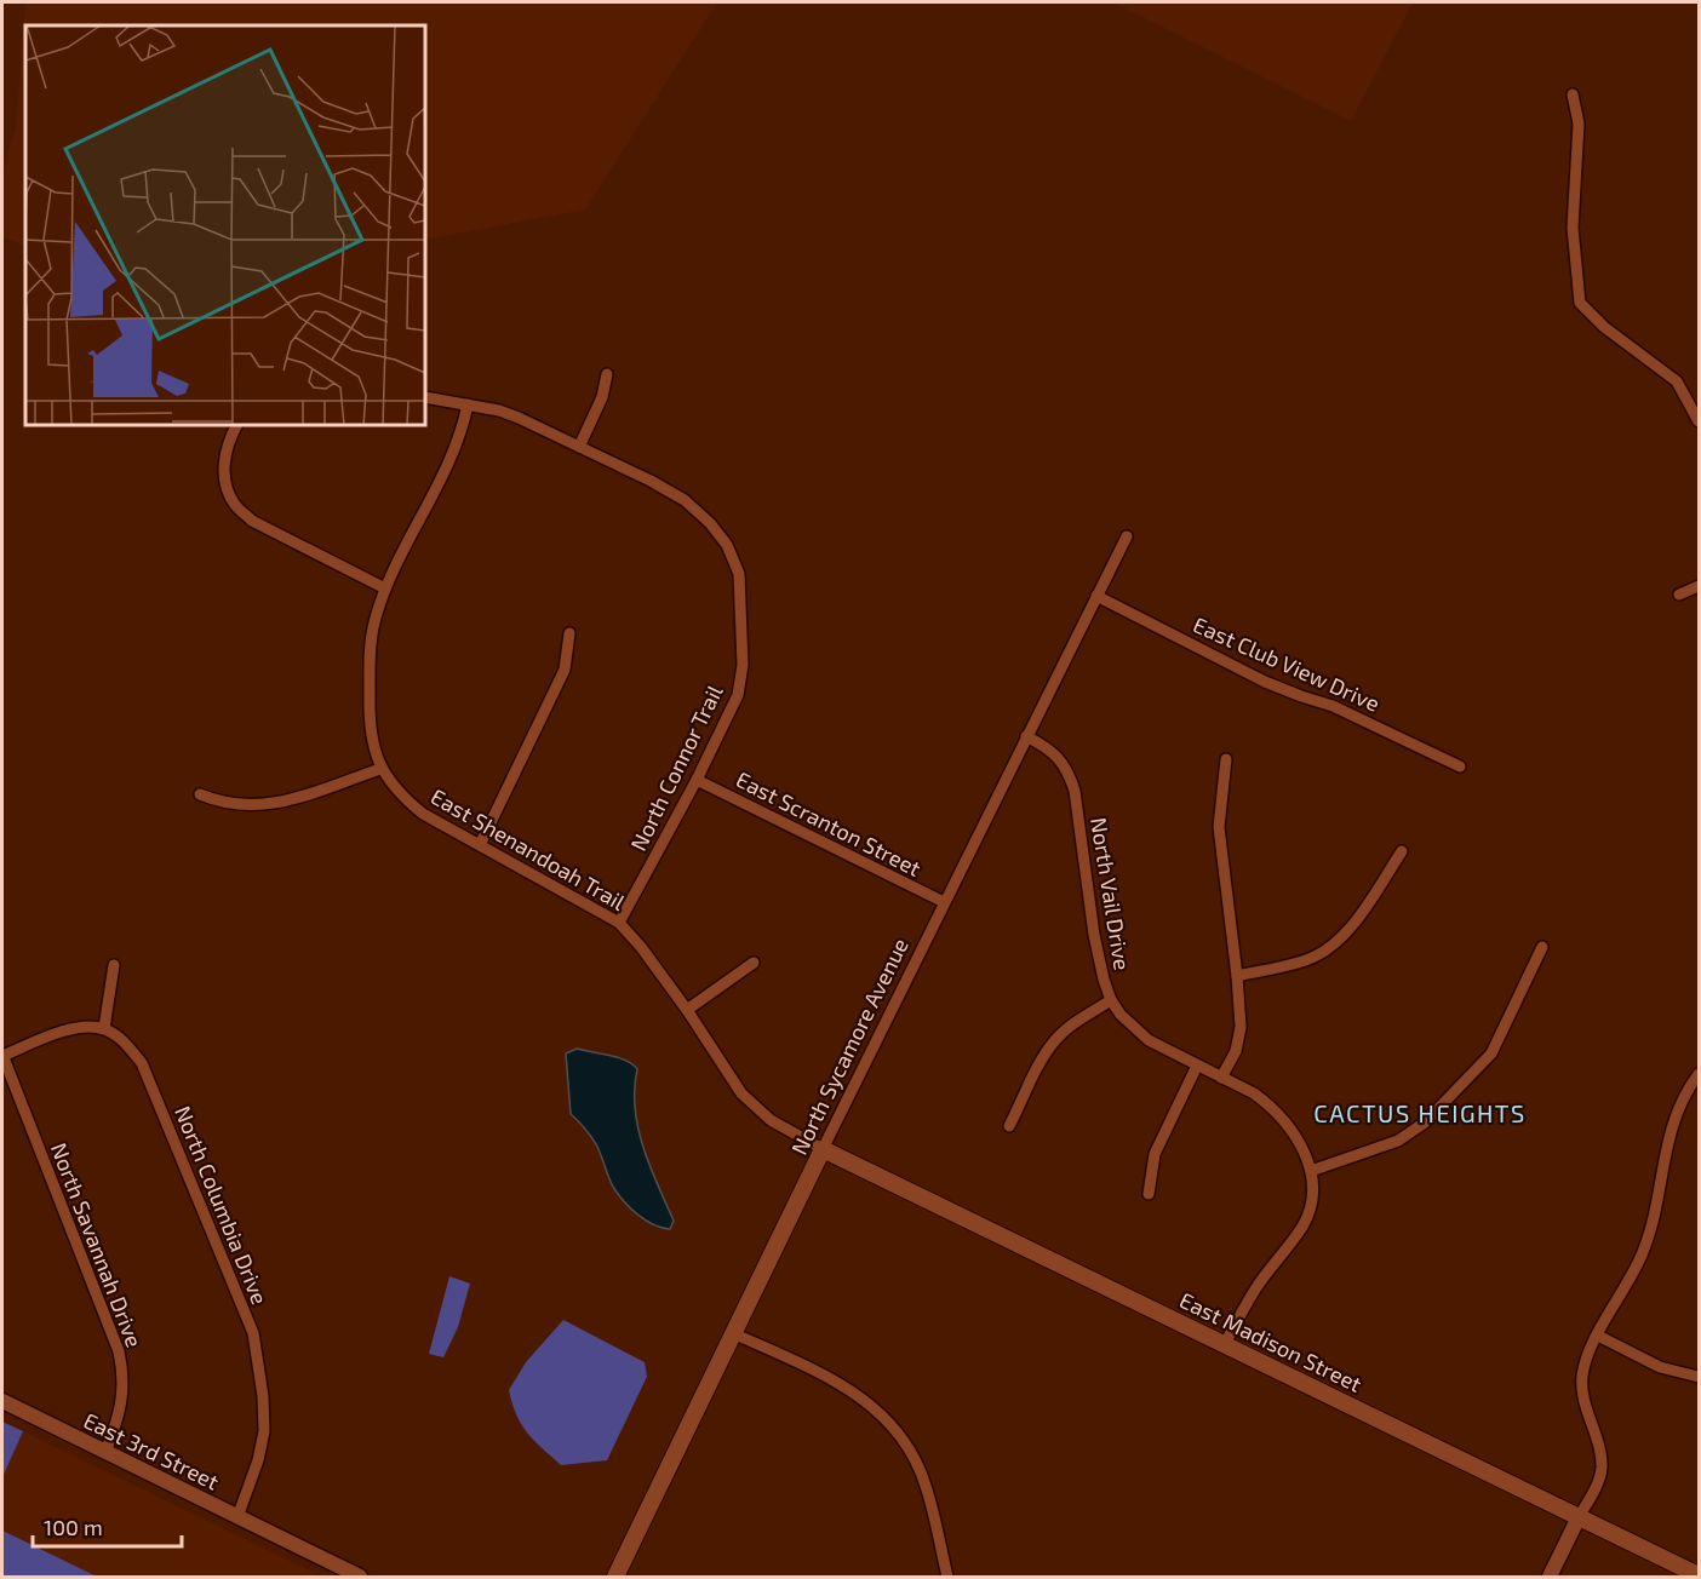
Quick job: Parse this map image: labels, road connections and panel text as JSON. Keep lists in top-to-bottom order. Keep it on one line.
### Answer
{"streets":{"main road":["North Sycamore Avenue","East Madison Street"],"street":["East Club View Drive","North Connor Trail","East Scranton Street","East Shenandoah Trail","North Vail Drive","North Columbia Drive","North Savannah Drive","East 3rd Street"]},"crossings":[["East Club View Drive","North Sycamore Avenue"],["North Connor Trail","East Scranton Street"],["North Connor Trail","East Shenandoah Trail"],["East Scranton Street","North Sycamore Avenue"],["East Shenandoah Trail","North Sycamore Avenue"],["East Shenandoah Trail","East Madison Street"],["North Vail Drive","North Sycamore Avenue"],["North Vail Drive","East Madison Street"],["North Sycamore Avenue","East Madison Street"],["North Columbia Drive","East 3rd Street"],["North Savannah Drive","East 3rd Street"]],"districts":["CACTUS HEIGHTS"],"scale_bar":"100 m"}
